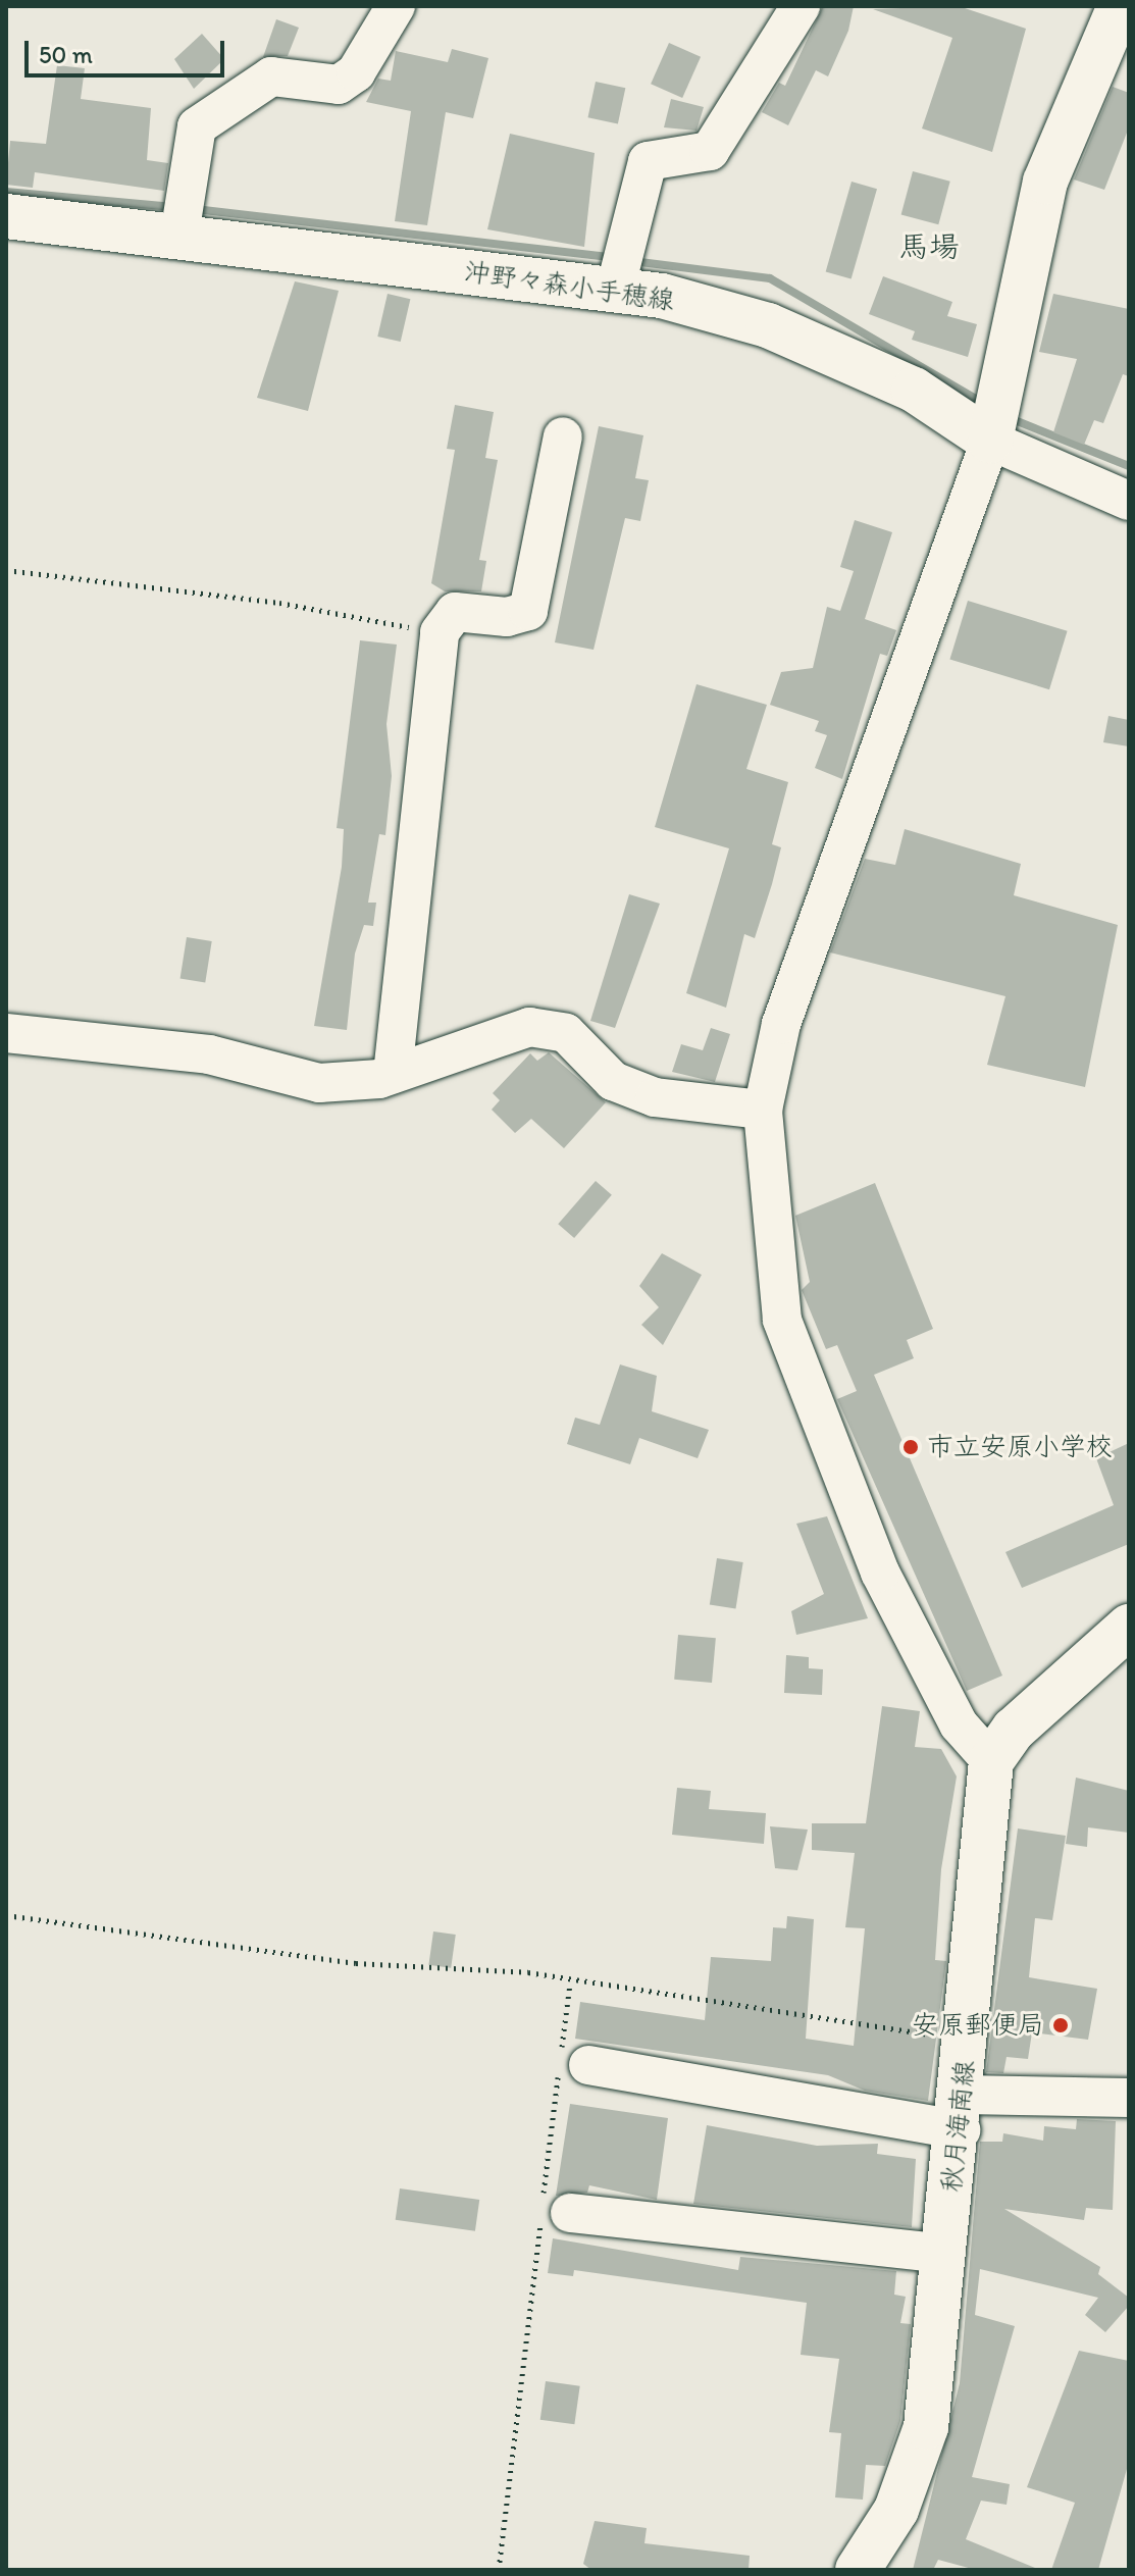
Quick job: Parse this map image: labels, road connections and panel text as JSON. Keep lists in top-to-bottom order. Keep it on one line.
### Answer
{"streets":{"main road":["沖野々森小手穂線","秋月海南線"]},"districts":["馬場"],"places":["市立安原小学校","安原郵便局"],"scale_bar":"50 m"}
